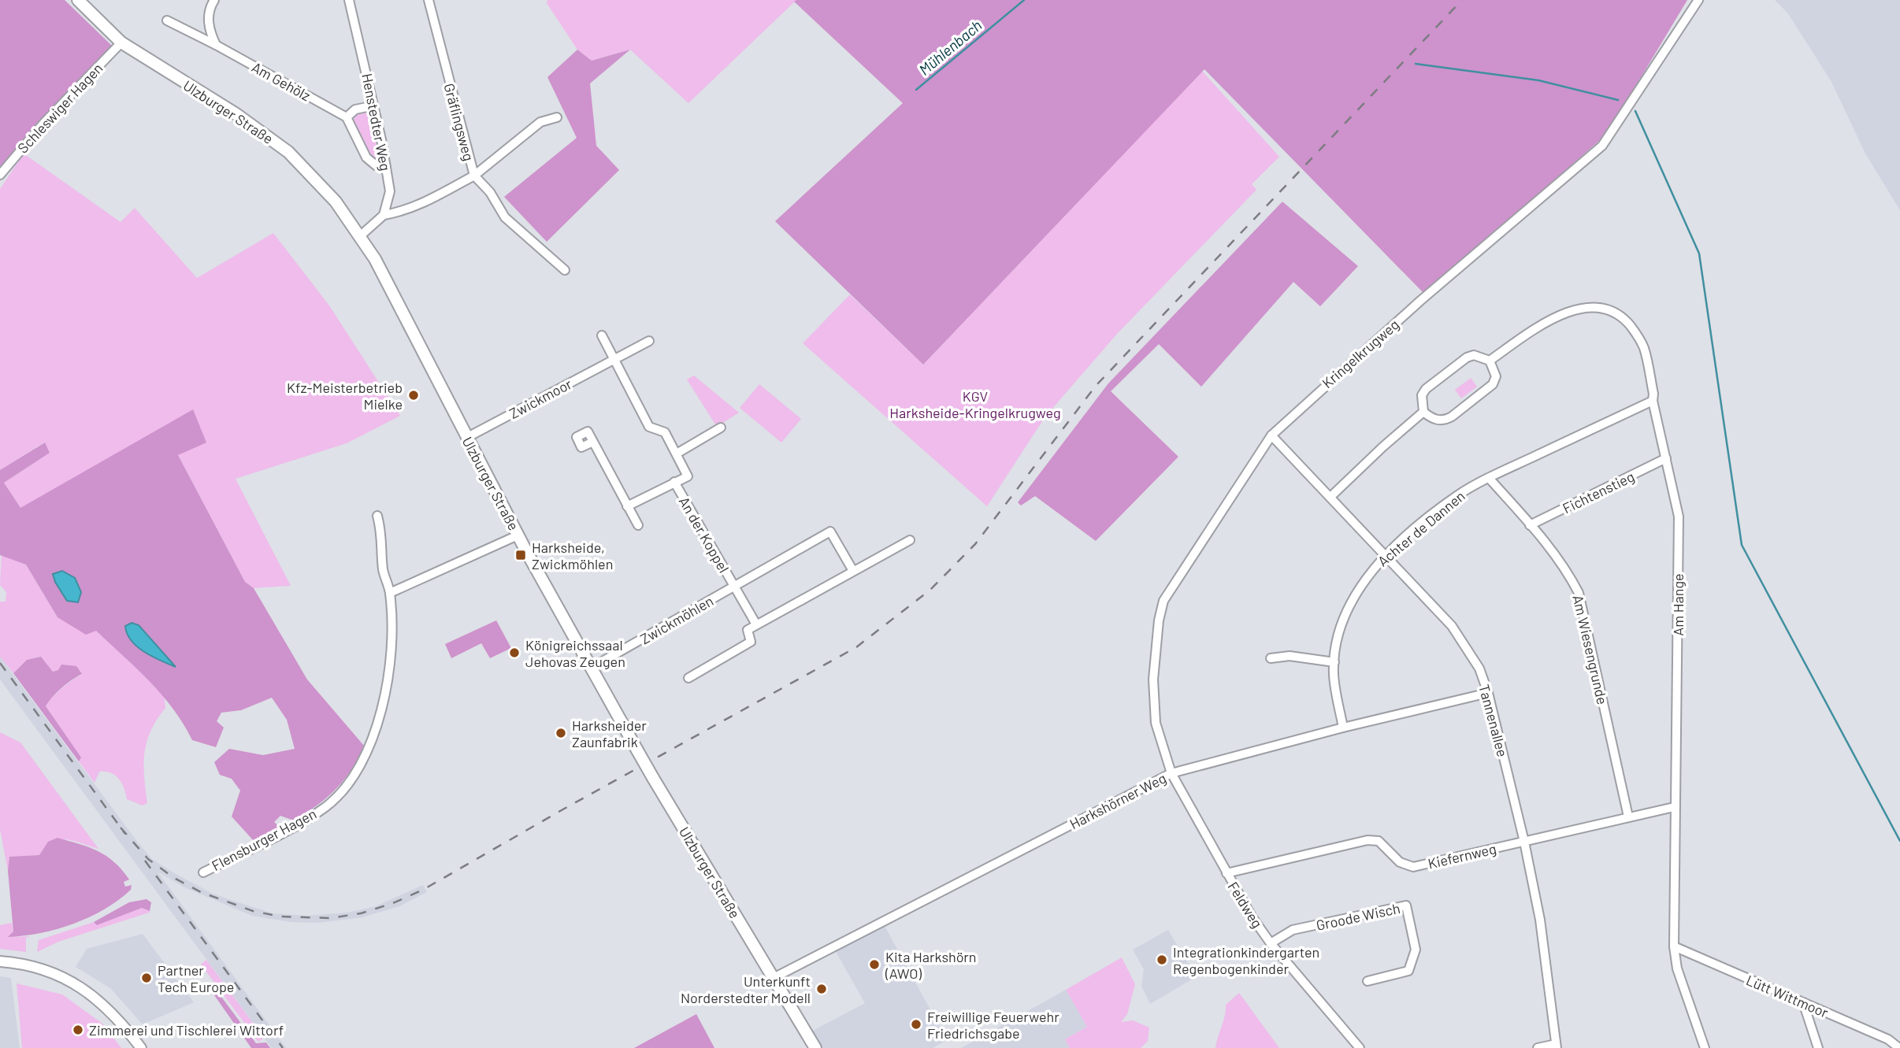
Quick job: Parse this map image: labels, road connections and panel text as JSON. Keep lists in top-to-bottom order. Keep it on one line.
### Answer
{"streets":{"main road":["Ulzburger Straße"],"street":["Am Gehölz","Schleswiger Hagen","Henstedter Weg","Gräflingsweg","Kringelkrugweg","Zwickmoor","Fichtenstieg","Achter de Dannen","An der Koppel","Am Hange","Zwickmöhlen","Am Wiesengrunde","Tannenallee","Harkshörner Weg","Flensburger Hagen","Kiefernweg","Feldweg","Groode Wisch","Lütt Wittmoor"]},"crossings":[["Schleswiger Hagen","Ulzburger Straße"],["Ulzburger Straße","Zwickmoor"],["Ulzburger Straße","Zwickmöhlen"],["Ulzburger Straße","Harkshörner Weg"],["Kringelkrugweg","Tannenallee"],["Kringelkrugweg","Harkshörner Weg"],["Kringelkrugweg","Feldweg"],["Zwickmoor","An der Koppel"],["Fichtenstieg","Am Hange"],["Fichtenstieg","Am Wiesengrunde"],["Achter de Dannen","Am Hange"],["Achter de Dannen","Am Wiesengrunde"],["Achter de Dannen","Tannenallee"],["Achter de Dannen","Harkshörner Weg"],["An der Koppel","Zwickmöhlen"],["Am Hange","Kiefernweg"],["Am Hange","Lütt Wittmoor"],["Am Wiesengrunde","Kiefernweg"],["Tannenallee","Harkshörner Weg"],["Tannenallee","Kiefernweg"],["Harkshörner Weg","Feldweg"],["Kiefernweg","Feldweg"],["Feldweg","Groode Wisch"]],"water":["Mühlenbach"],"parks":["KGV Harksheide-Kringelkrugweg"],"places":{"other":["Kfz-Meisterbetrieb Mielke","Königreichssaal Jehovas Zeugen","Harksheider Zaunfabrik","Integrationkindergarten Regenbogenkinder","Kita Harkshörn (AWO)","Partner Tech Europe","Unterkunft Norderstedter Modell","Freiwillige Feuerwehr Friedrichsgabe","Zimmerei und Tischlerei Wittorf"],"transit":["Harksheide, Zwickmöhlen"]}}
